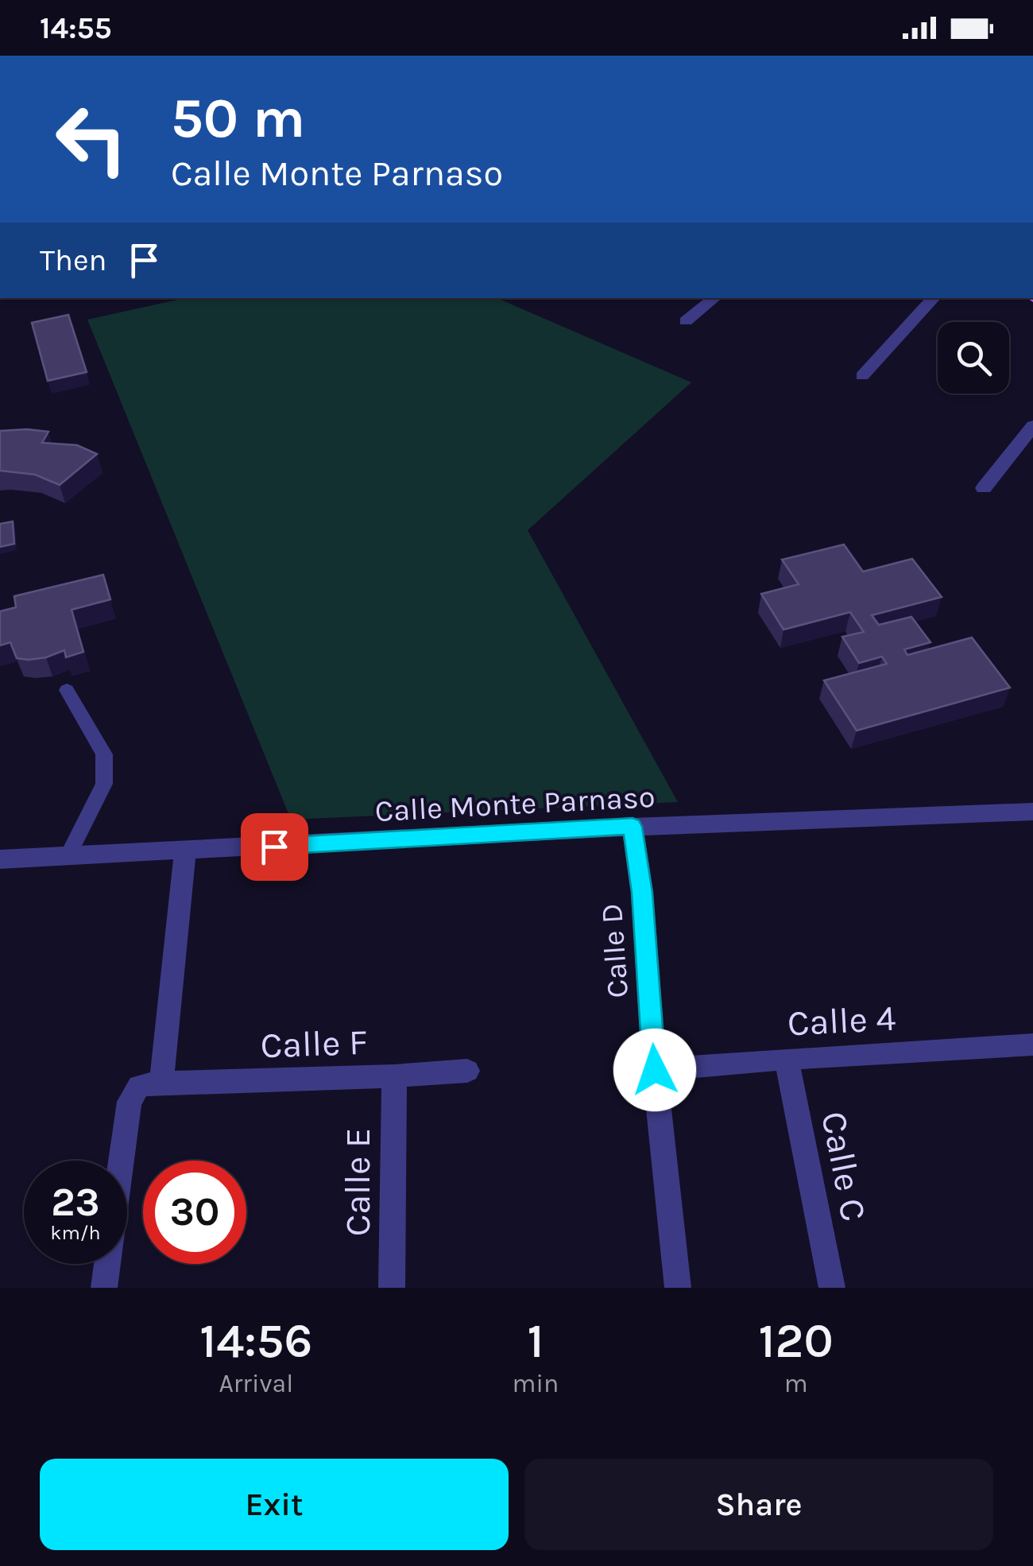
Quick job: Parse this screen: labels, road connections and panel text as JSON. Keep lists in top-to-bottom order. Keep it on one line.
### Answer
{"streets":{"street":["Calle Monte Parnaso","Calle D","Calle 4","Calle F","Calle C","Calle E"]},"crossings":[["Calle Monte Parnaso","Calle D"],["Calle D","Calle 4"],["Calle 4","Calle C"],["Calle F","Calle E"]],"page":{"status":"14:55","turn":["50 m","Calle Monte Parnaso"],"then":"Then","speed":"23 km/h","limit":"30","eta":["14:56","Arrival","1","min","120","m"],"buttons":["Exit","Share"]}}
